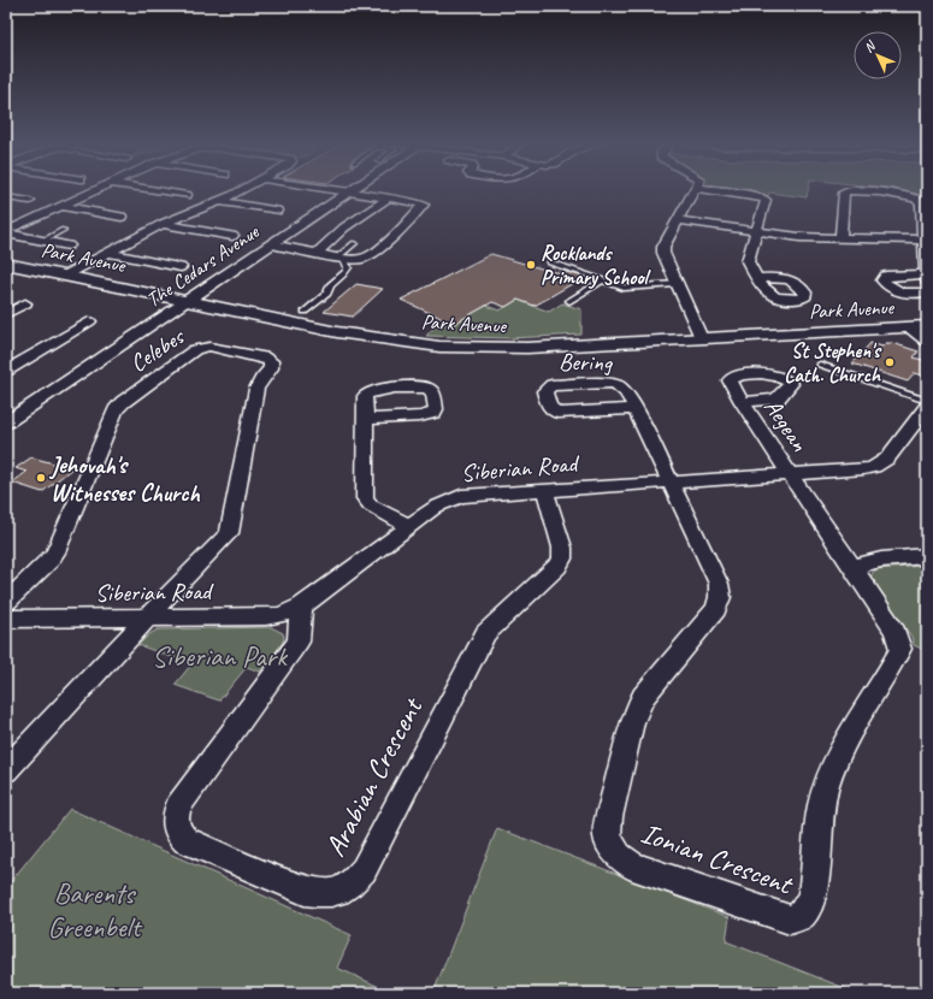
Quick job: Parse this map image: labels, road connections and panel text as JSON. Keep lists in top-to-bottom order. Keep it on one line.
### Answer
{"streets":{"street":["Park Avenue","The Cedars Avenue","Celebes","Bering","Aegean","Siberian Road","Arabian Crescent","Ionian Crescent"]},"crossings":[["Park Avenue","The Cedars Avenue"],["Celebes","Siberian Road"],["Bering","Siberian Road"],["Bering","Ionian Crescent"],["Aegean","Siberian Road"],["Aegean","Ionian Crescent"],["Siberian Road","Arabian Crescent"],["Siberian Road","Ionian Crescent"]],"parks":["Siberian Park","Barents Greenbelt"],"places":["Rocklands Primary School","St Stephen's Cath. Church","Jehovah's Witnesses Church"],"north":"top left"}
